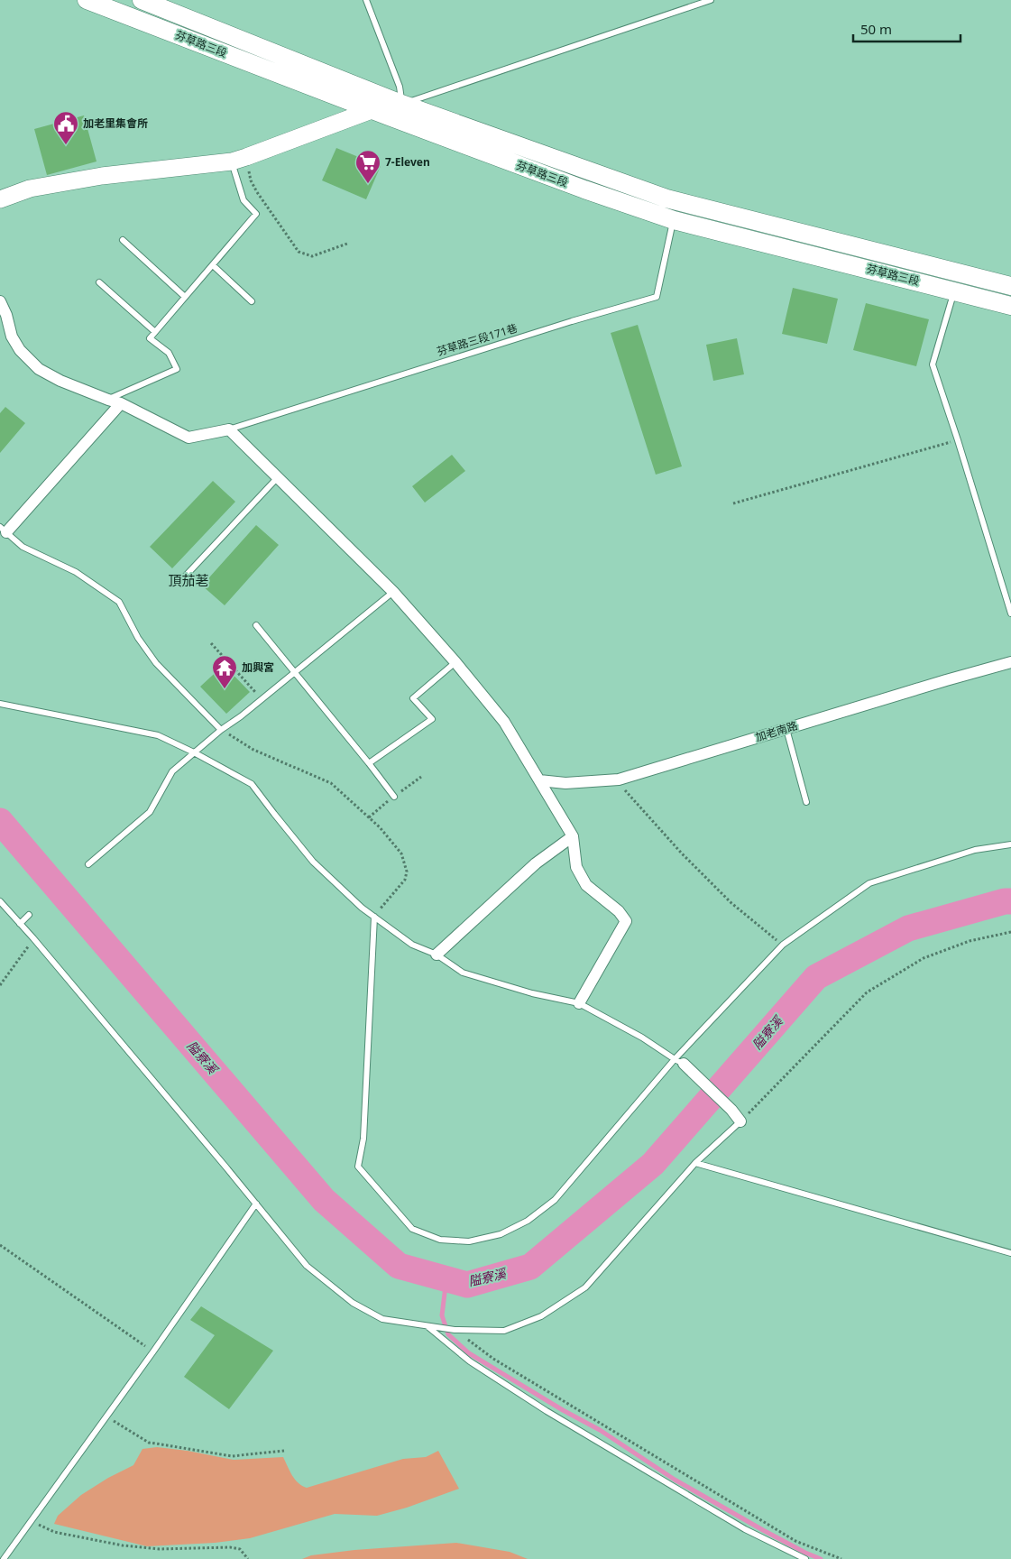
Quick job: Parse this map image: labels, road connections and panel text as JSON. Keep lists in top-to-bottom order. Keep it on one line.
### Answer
{"streets":{"main road":["芬草路三段"],"street":["加老南路"],"lane":["芬草路三段171巷"]},"crossings":[["芬草路三段","芬草路三段171巷"]],"districts":["頂茄荖"],"water":["隘寮溪"],"places":{"public building":["加老里集會所"],"supermarket":["7-Eleven"],"temple":["加興宮"]},"scale_bar":"50 m"}
